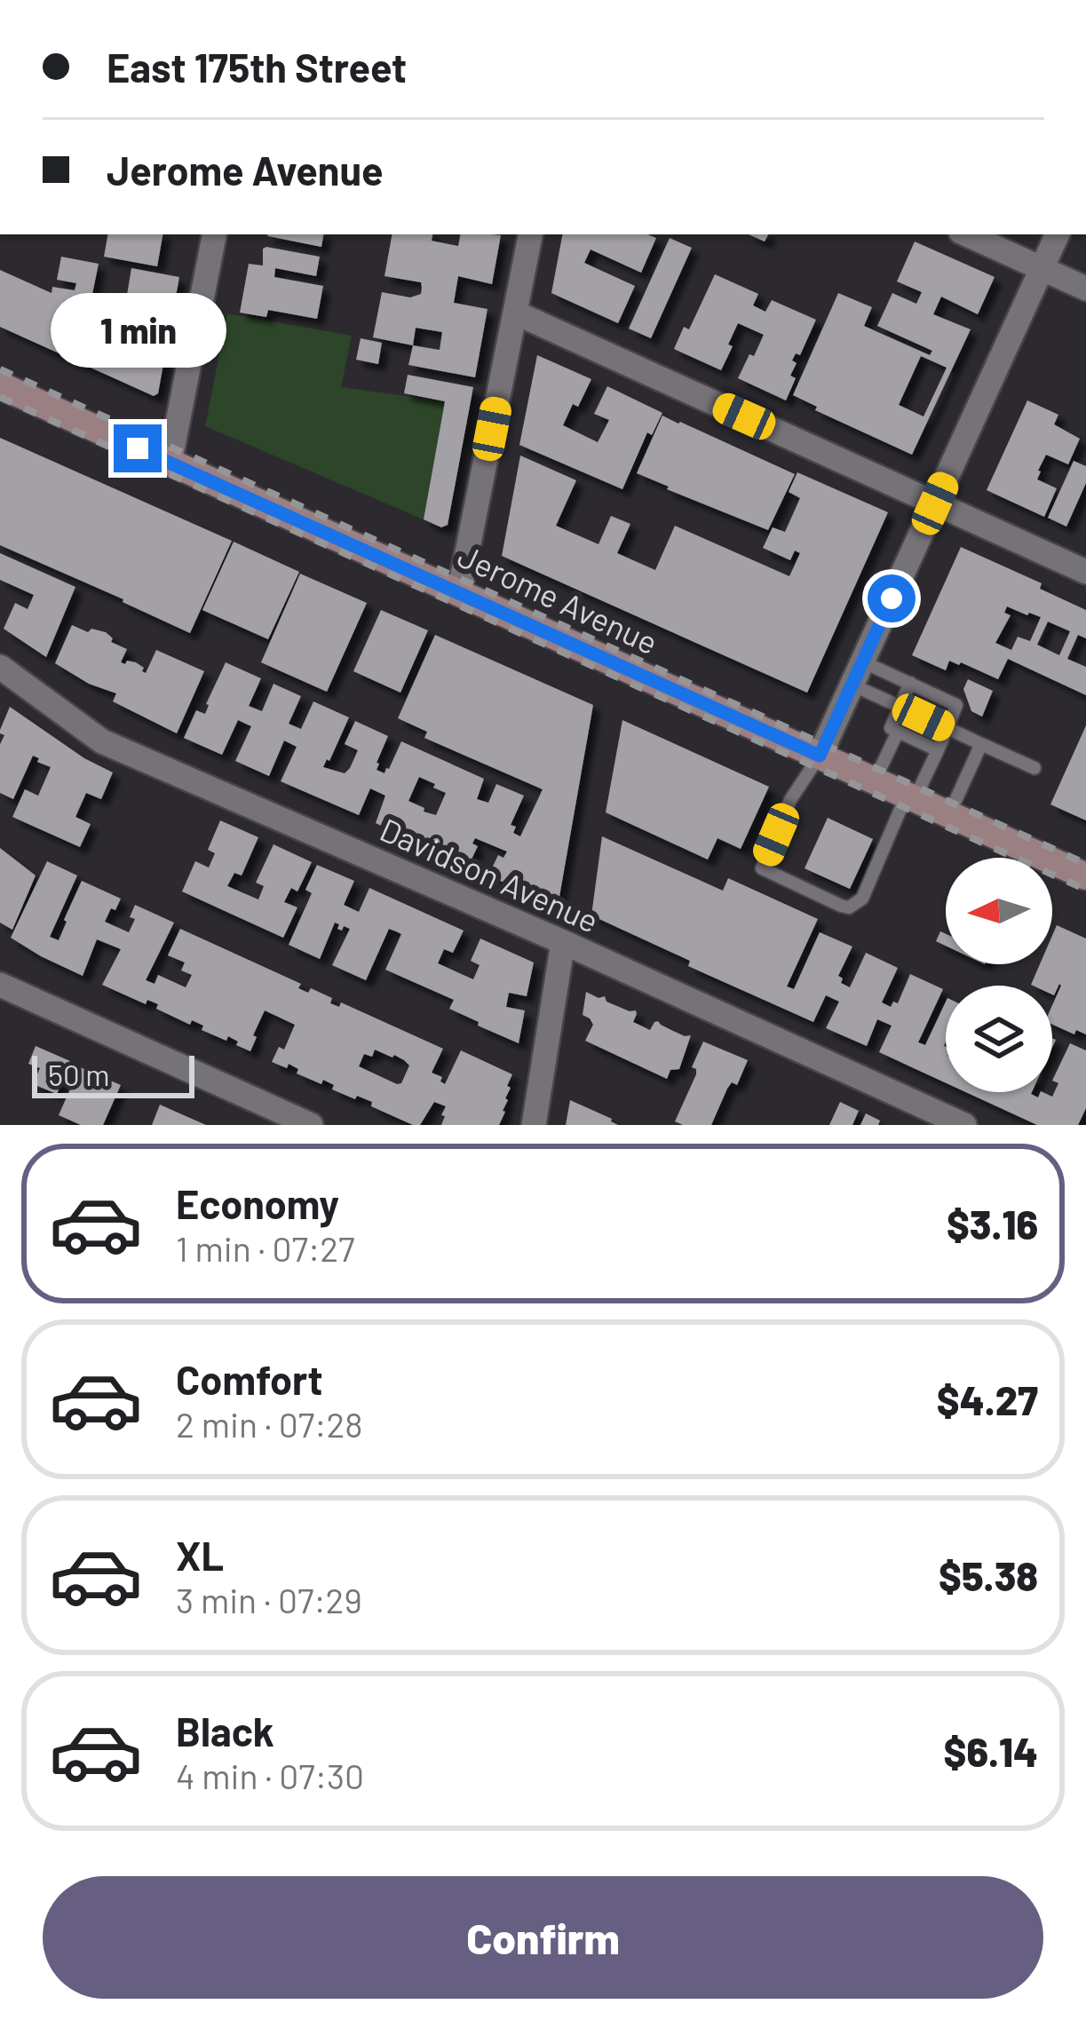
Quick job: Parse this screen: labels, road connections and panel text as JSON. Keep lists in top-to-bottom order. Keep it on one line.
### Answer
{"streets":{"main road":["Jerome Avenue"],"street":["Davidson Avenue"]},"scale_bar":"50 m","north":"left","page":{"banner":["East 175th Street","Jerome Avenue"],"bubble":"1 min","scale":"50 m","list":[{"name":"Economy","note":"1 min · 07:27","value":"$3.16"},{"name":"Comfort","note":"2 min · 07:28","value":"$4.27"},{"name":"XL","note":"3 min · 07:29","value":"$5.38"},{"name":"Black","note":"4 min · 07:30","value":"$6.14"}],"buttons":"Confirm"}}
